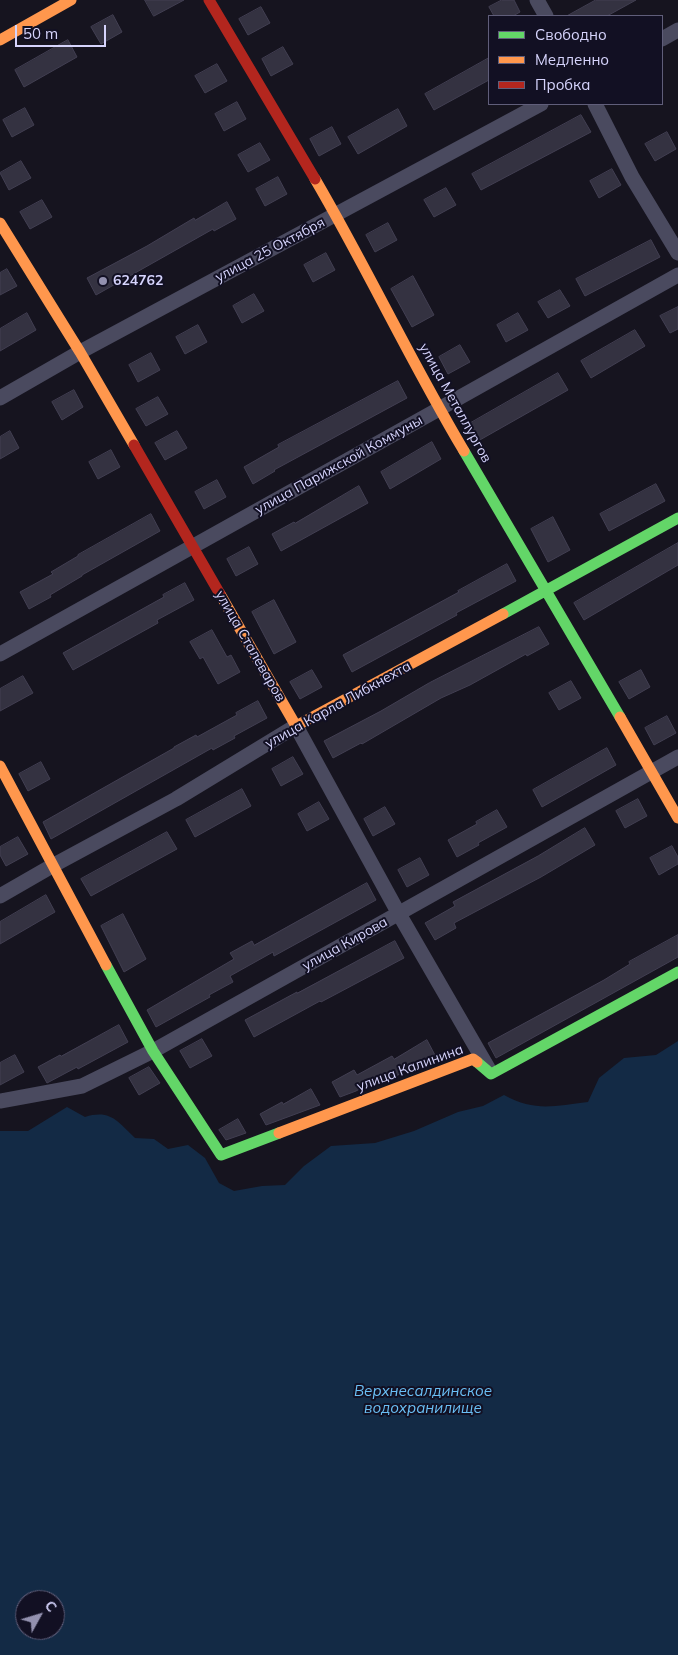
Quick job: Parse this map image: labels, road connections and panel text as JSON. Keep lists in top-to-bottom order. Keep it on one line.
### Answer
{"streets":{"street":["улица 25 Октября","улица Металлургов","улица Парижской Коммуны","улица Сталеваров","улица Карла Либкнехта","улица Кирова","улица Калинина"]},"crossings":[["улица 25 Октября","улица Металлургов"],["улица 25 Октября","улица Сталеваров"],["улица Металлургов","улица Парижской Коммуны"],["улица Металлургов","улица Карла Либкнехта"],["улица Металлургов","улица Кирова"],["улица Парижской Коммуны","улица Сталеваров"],["улица Сталеваров","улица Карла Либкнехта"],["улица Сталеваров","улица Кирова"],["улица Сталеваров","улица Калинина"],["улица Кирова","улица Калинина"]],"water":["Верхнесалдинское водохранилище"],"places":["624762"],"legend":["Свободно","Медленно","Пробка"],"scale_bar":"50 m","north":"top right"}
